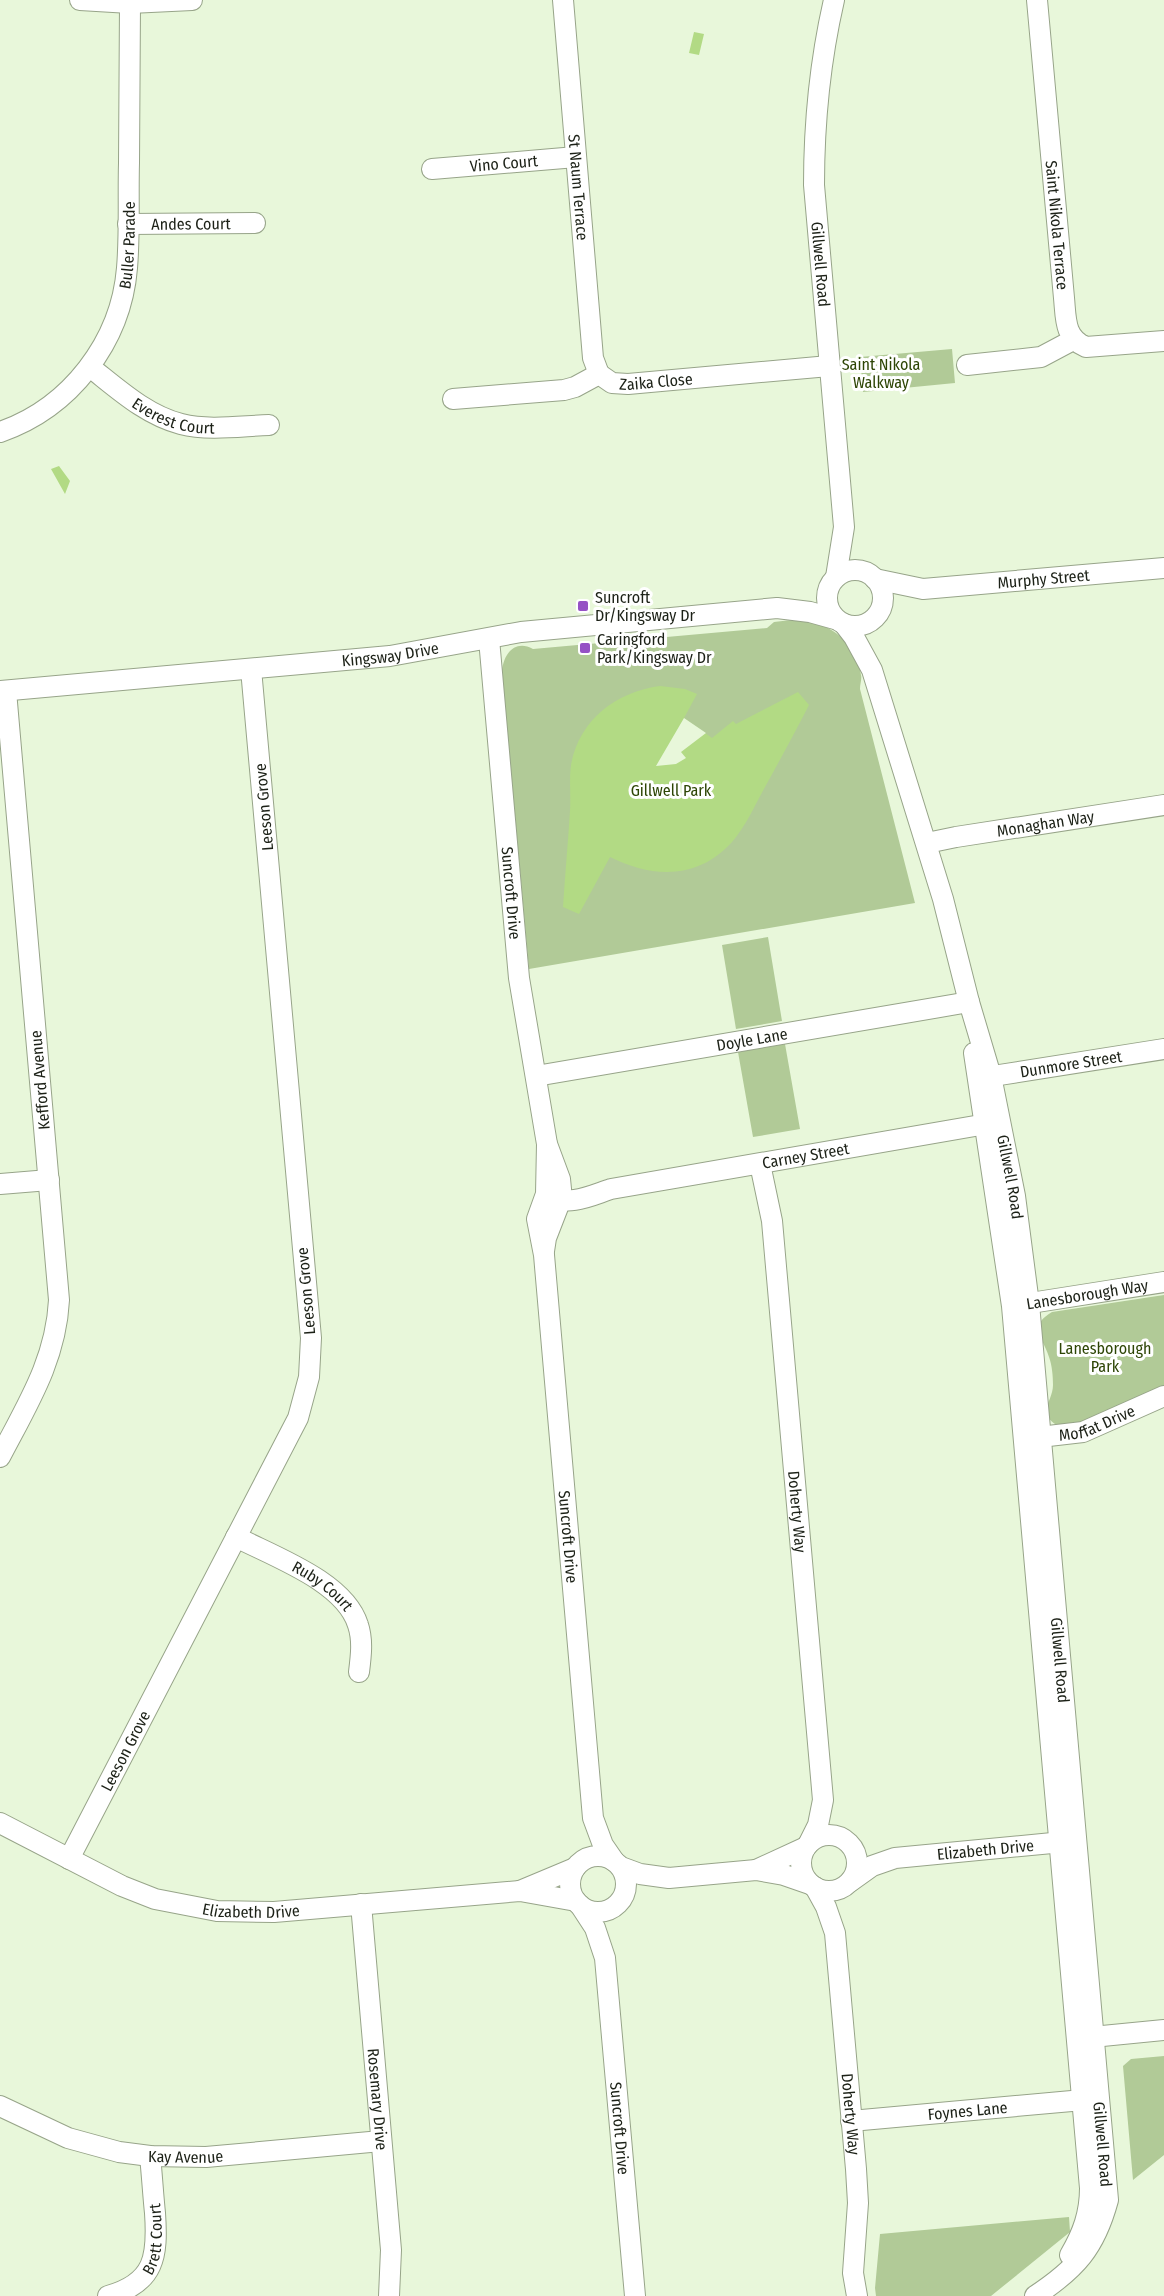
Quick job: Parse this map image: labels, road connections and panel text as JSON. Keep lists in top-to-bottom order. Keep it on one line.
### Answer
{"streets":{"street":["Vino Court","St Naum Terrace","Andes Court","Saint Nikola Terrace","Buller Parade","Gillwell Road","Zaika Close","Everest Court","Murphy Street","Kingsway Drive","Leeson Grove","Monaghan Way","Suncroft Drive","Doyle Lane","Dunmore Street","Kefford Avenue","Carney Street","Lanesborough Way","Moffat Drive","Doherty Way","Ruby Court","Elizabeth Drive","Rosemary Drive","Foynes Lane","Kay Avenue","Brett Court"]},"crossings":[["Vino Court","St Naum Terrace"],["St Naum Terrace","Zaika Close"],["Andes Court","Buller Parade"],["Buller Parade","Everest Court"],["Gillwell Road","Zaika Close"],["Gillwell Road","Murphy Street"],["Gillwell Road","Kingsway Drive"],["Gillwell Road","Monaghan Way"],["Gillwell Road","Doyle Lane"],["Gillwell Road","Dunmore Street"],["Gillwell Road","Carney Street"],["Gillwell Road","Lanesborough Way"],["Gillwell Road","Moffat Drive"],["Gillwell Road","Elizabeth Drive"],["Gillwell Road","Foynes Lane"],["Murphy Street","Kingsway Drive"],["Kingsway Drive","Leeson Grove"],["Kingsway Drive","Suncroft Drive"],["Kingsway Drive","Kefford Avenue"],["Leeson Grove","Ruby Court"],["Leeson Grove","Elizabeth Drive"],["Suncroft Drive","Doyle Lane"],["Suncroft Drive","Carney Street"],["Suncroft Drive","Elizabeth Drive"],["Carney Street","Doherty Way"],["Doherty Way","Elizabeth Drive"],["Doherty Way","Foynes Lane"],["Elizabeth Drive","Rosemary Drive"],["Rosemary Drive","Kay Avenue"],["Kay Avenue","Brett Court"]],"parks":["Saint Nikola Walkway","Gillwell Park","Lanesborough Park"],"places":{"transit":["Suncroft Dr/Kingsway Dr","Caringford Park/Kingsway Dr"]}}
